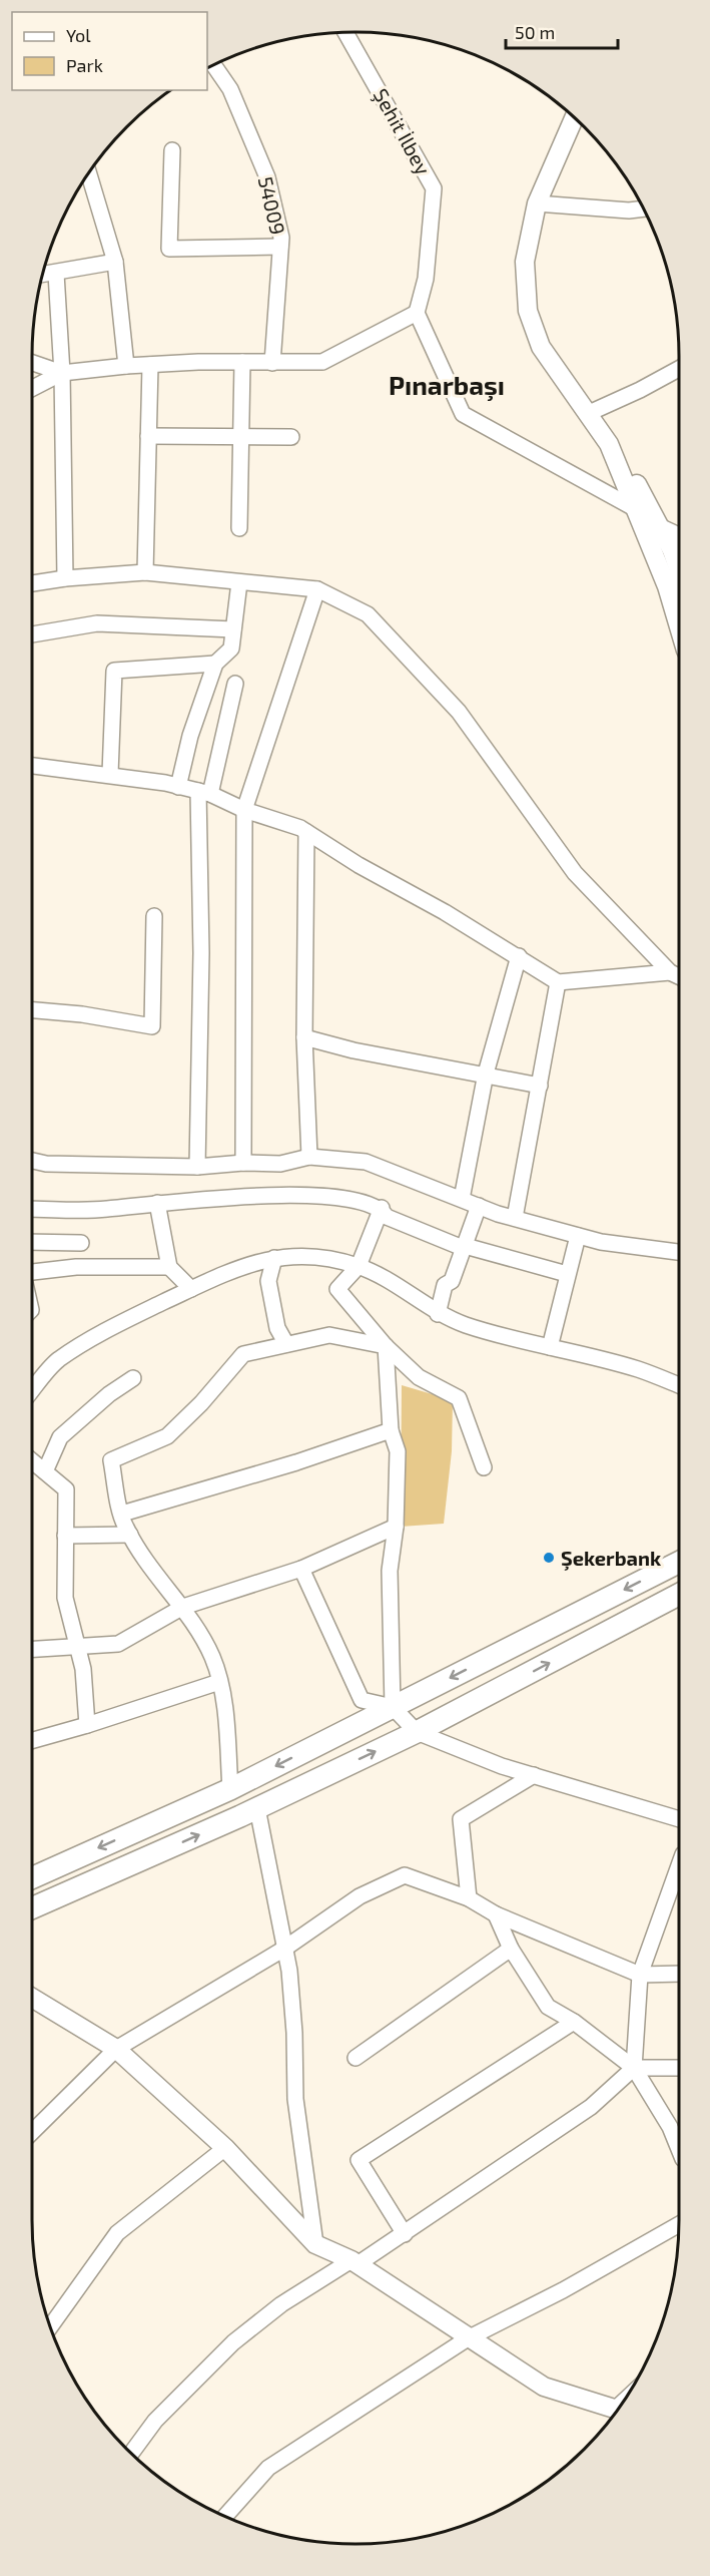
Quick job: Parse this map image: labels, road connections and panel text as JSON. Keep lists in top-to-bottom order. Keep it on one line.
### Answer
{"streets":{"street":["Şehit İlbey","54009"]},"districts":["Pınarbaşı"],"places":["Şekerbank"],"legend":["Yol","Park"],"scale_bar":"50 m"}
